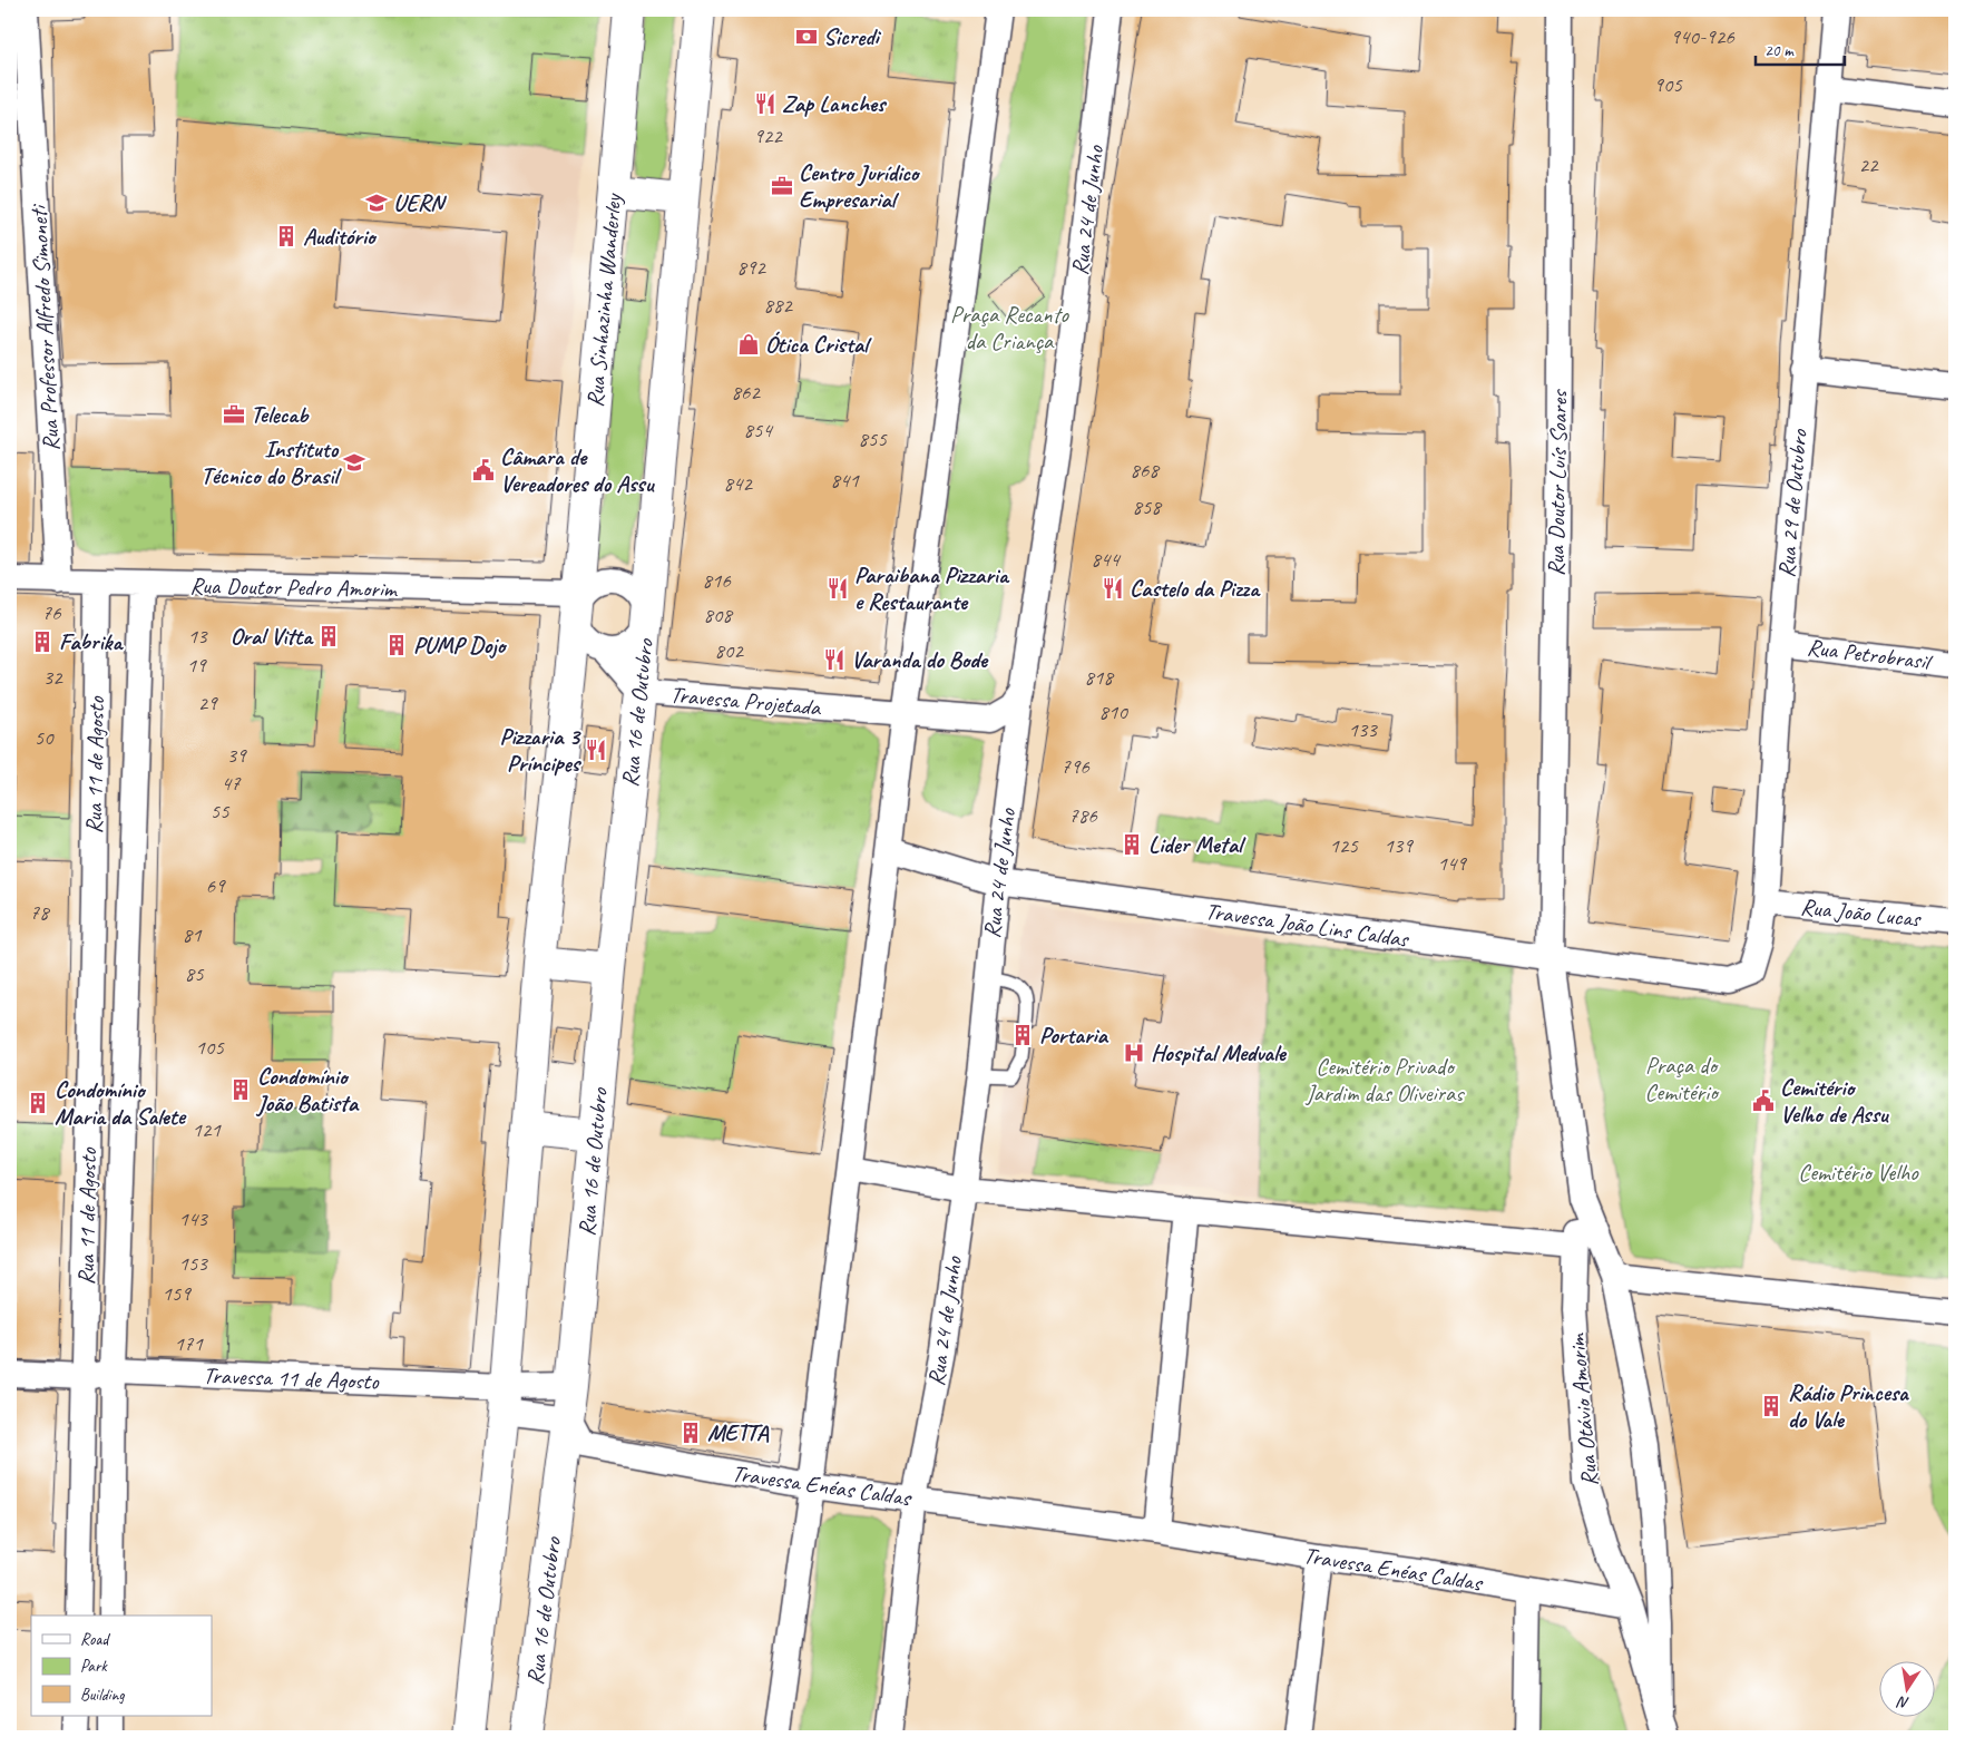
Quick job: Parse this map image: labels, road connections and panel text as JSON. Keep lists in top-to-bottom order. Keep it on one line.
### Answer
{"streets":{"street":["Rua 24 de Junho","Rua Sinhazinha Wanderley","Rua Professor Alfredo Simoneti","Rua Doutor Luís Soares","Rua 29 de Outubro","Rua Doutor Pedro Amorim","Rua Petrobrasil","Travessa Projetada","Rua 16 de Outubro","Rua 11 de Agosto","Rua João Lucas","Travessa João Lins Caldas","Travessa 11 de Agosto","Rua Otávio Amorim","Travessa Enéas Caldas"]},"crossings":[["Rua 24 de Junho","Travessa Projetada"],["Rua 24 de Junho","Travessa João Lins Caldas"],["Rua 24 de Junho","Travessa Enéas Caldas"],["Rua Sinhazinha Wanderley","Rua Doutor Pedro Amorim"],["Rua Sinhazinha Wanderley","Travessa Projetada"],["Rua Sinhazinha Wanderley","Rua 16 de Outubro"],["Rua Professor Alfredo Simoneti","Rua Doutor Pedro Amorim"],["Rua Doutor Luís Soares","Travessa João Lins Caldas"],["Rua Doutor Luís Soares","Rua Otávio Amorim"],["Rua 29 de Outubro","Rua Petrobrasil"],["Rua 29 de Outubro","Rua João Lucas"],["Rua 29 de Outubro","Travessa João Lins Caldas"],["Rua Doutor Pedro Amorim","Travessa Projetada"],["Rua Doutor Pedro Amorim","Rua 16 de Outubro"],["Rua Doutor Pedro Amorim","Rua 11 de Agosto"],["Travessa Projetada","Rua 16 de Outubro"],["Rua 16 de Outubro","Travessa 11 de Agosto"],["Rua 16 de Outubro","Travessa Enéas Caldas"],["Rua 11 de Agosto","Travessa 11 de Agosto"],["Travessa João Lins Caldas","Rua Otávio Amorim"],["Rua Otávio Amorim","Travessa Enéas Caldas"]],"parks":["Praça Recanto da Criança","Praça do Cemitério","Cemitério Privado Jardim das Oliveiras","Cemitério Velho"],"places":{"bank":["Sicredi"],"restaurant":["Zap Lanches","Paraibana Pizzaria e Restaurante","Castelo da Pizza","Varanda do Bode","Pizzaria 3 Príncipes"],"office":["Centro Jurídico Empresarial","Telecab"],"school or university":["UERN","Instituto Técnico do Brasil"],"building":["Auditório","Oral Vitta","Fabrika","PUMP Dojo","Lider Metal","Portaria","Condomínio João Batista","Condomínio Maria da Salete","Rádio Princesa do Vale","METTA"],"shop":["Ótica Cristal"],"public building":["Câmara de Vereadores do Assu","Cemitério Velho de Assu"],"hospital":["Hospital Medvale"]},"house_numbers":["940-926","905","922","22","892","882","862","854","855","868","841","842","858","844","816","76","808","13","802","19","32","818","29","810","133","50","39","796","47","55","786","125","139","149","69","78","81","85","105","121","143","153","159","171"],"legend":["Road","Park","Building"],"scale_bar":"20 m","north":"bottom"}
